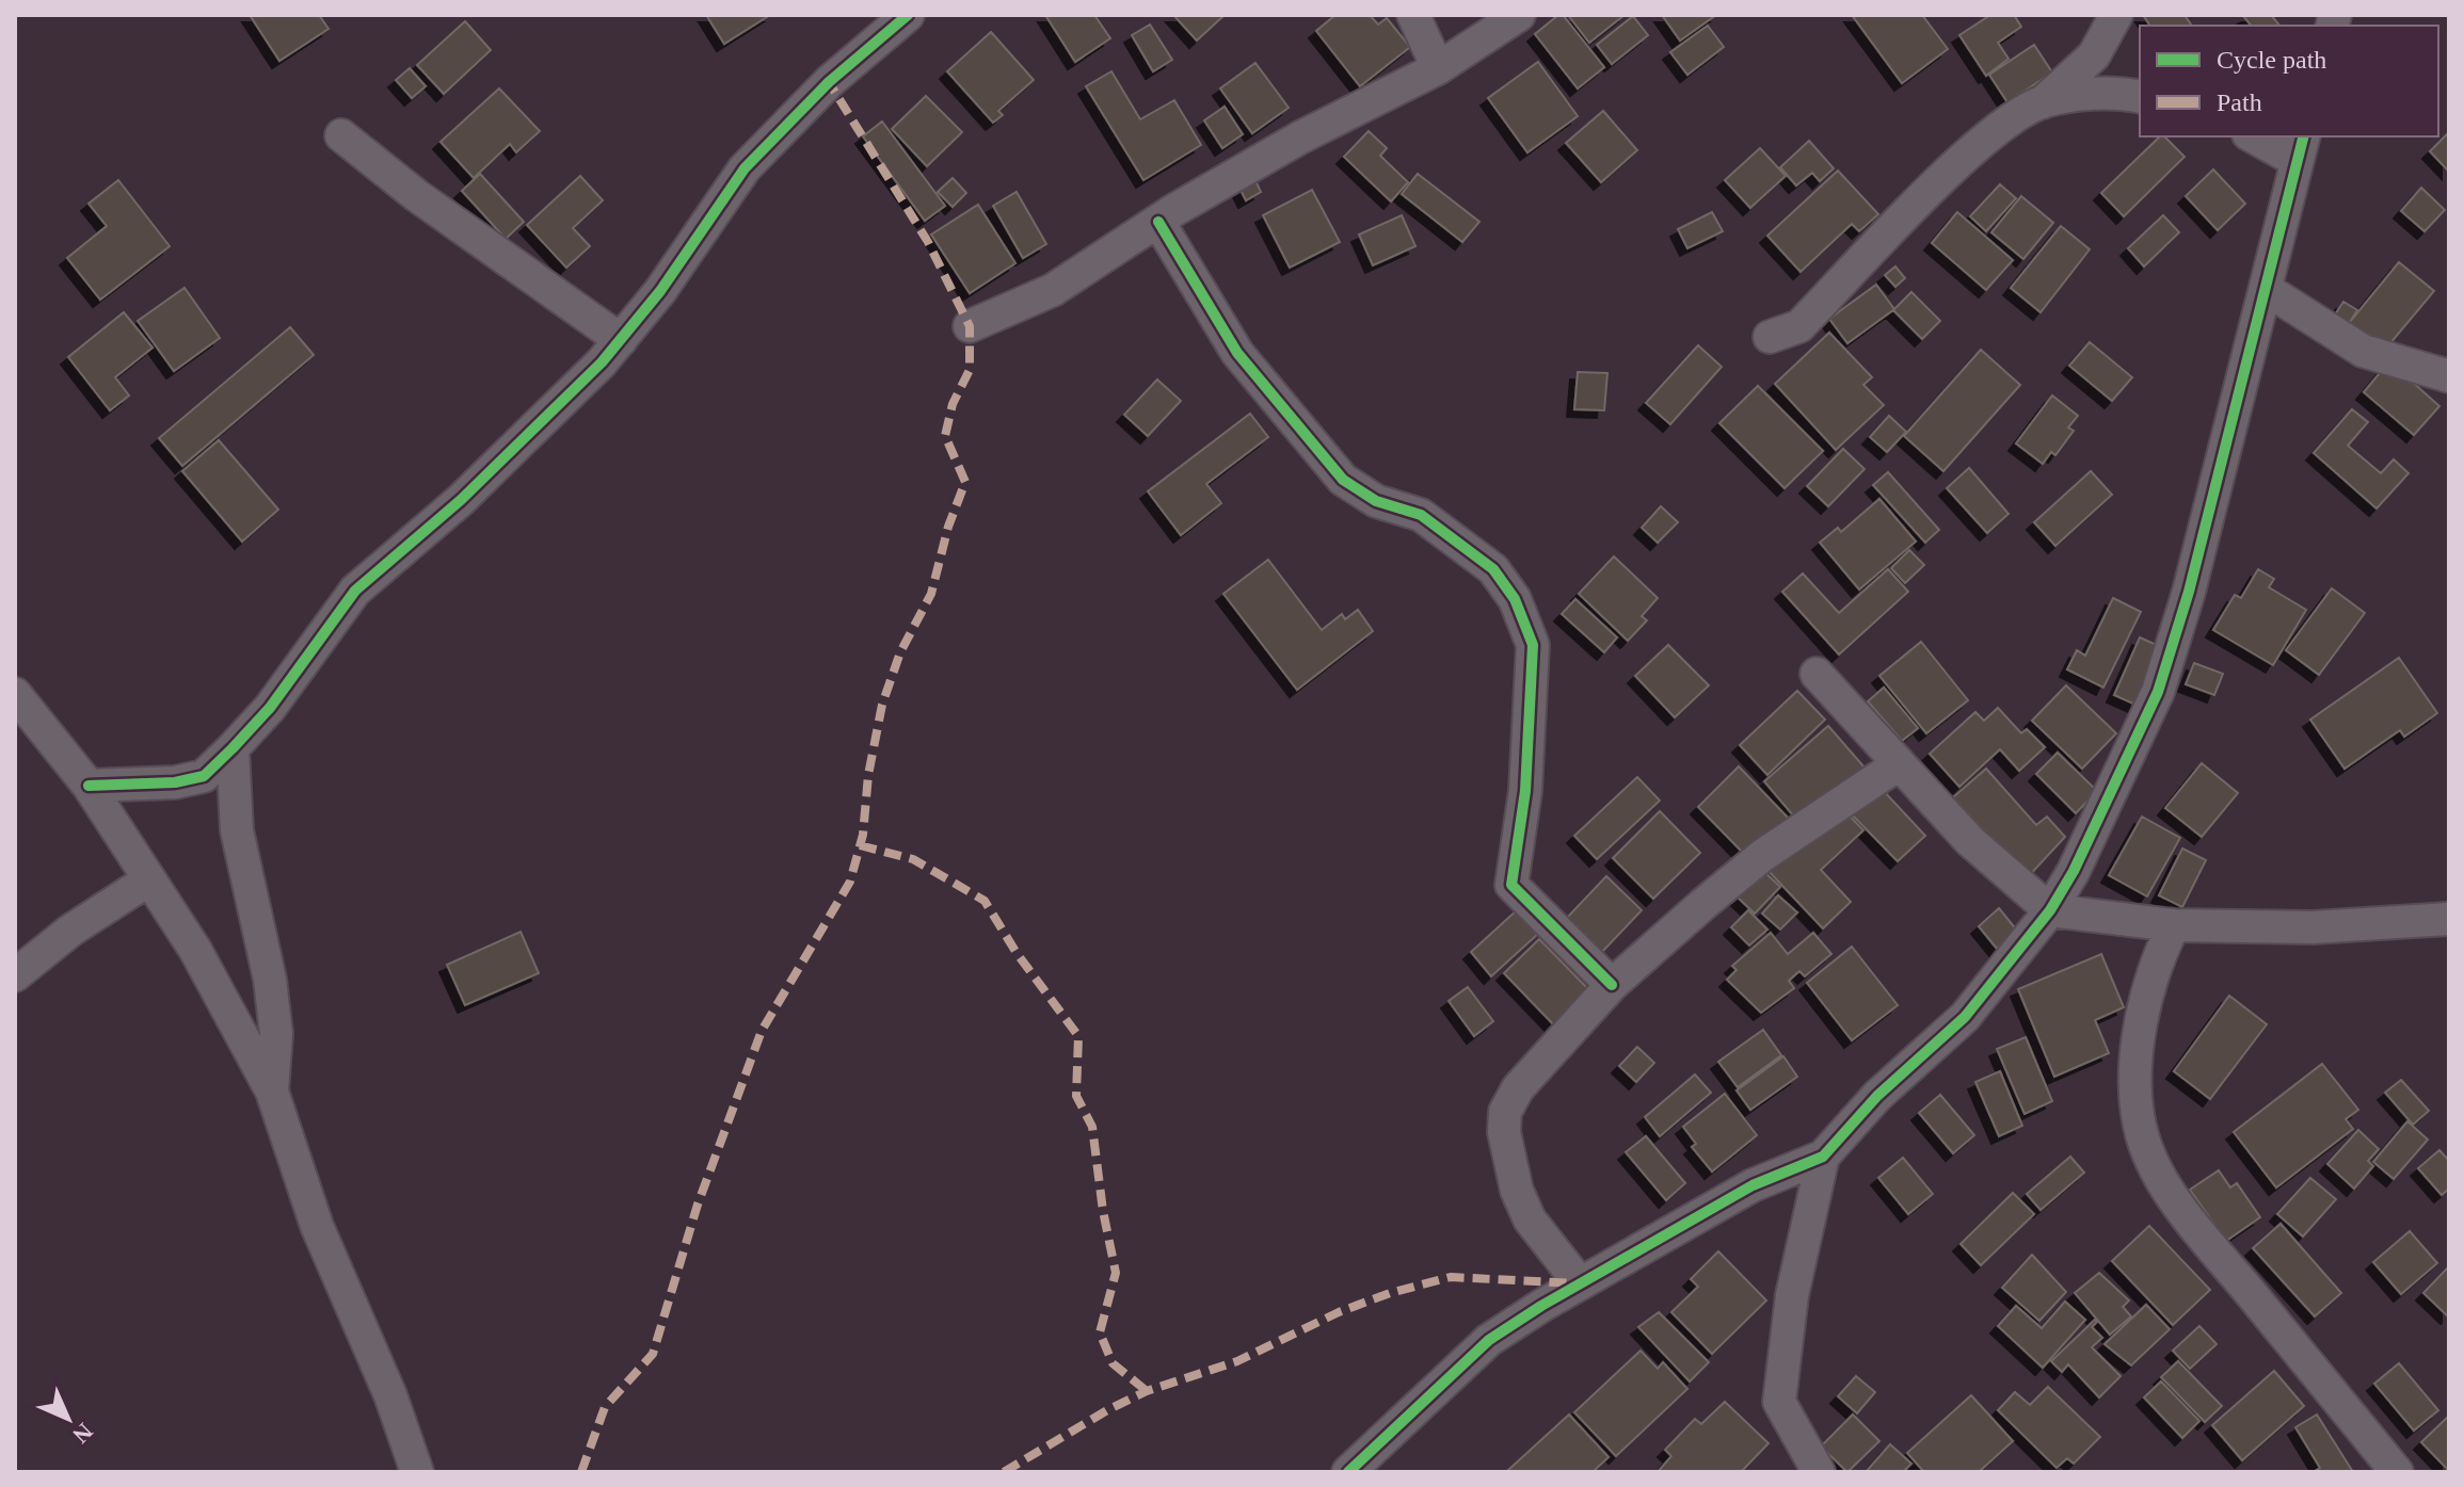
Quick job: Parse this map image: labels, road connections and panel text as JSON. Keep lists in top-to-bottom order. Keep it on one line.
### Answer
{"legend":["Cycle path","Path"],"north":"bottom right"}
